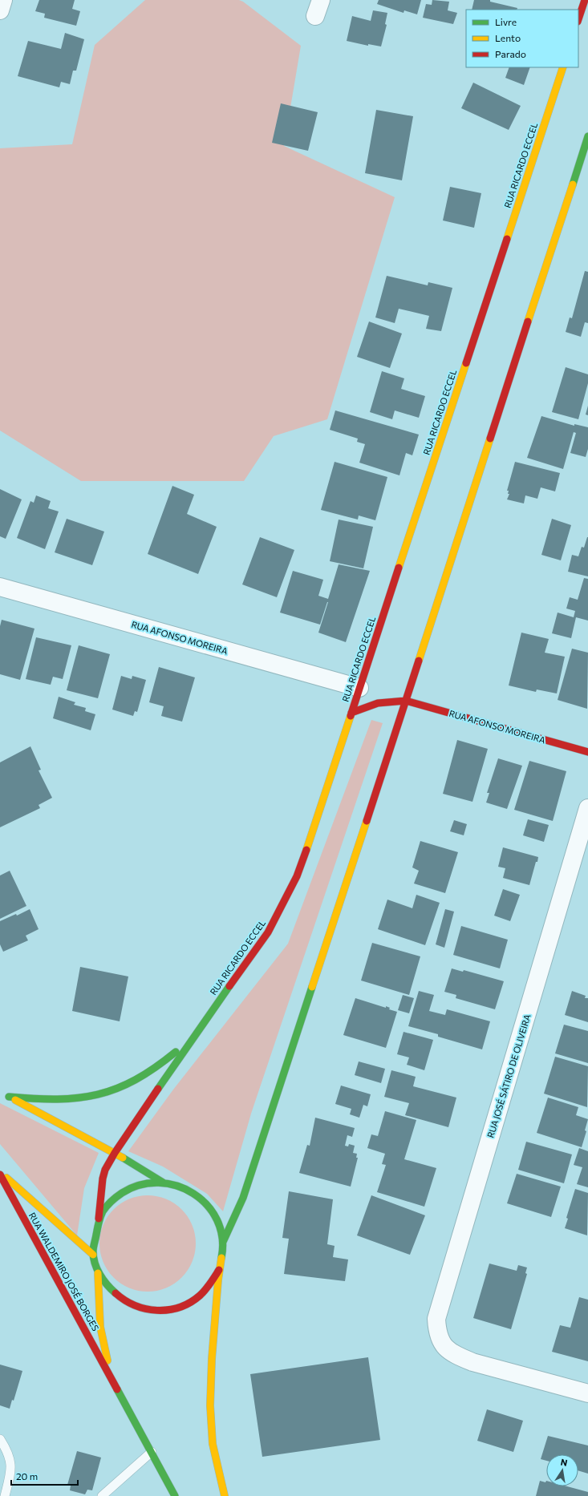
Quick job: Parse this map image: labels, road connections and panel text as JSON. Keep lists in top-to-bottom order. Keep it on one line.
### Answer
{"streets":{"main road":["RUA RICARDO ECCEL","RUA AFONSO MOREIRA","RUA WALDEMIRO JOSÉ BORGES"],"street":["RUA JOSÉ SÁTIRO DE OLIVEIRA"]},"crossings":[["RUA RICARDO ECCEL","RUA AFONSO MOREIRA"]],"legend":["Livre","Lento","Parado"],"scale_bar":"20 m","north":"top"}
